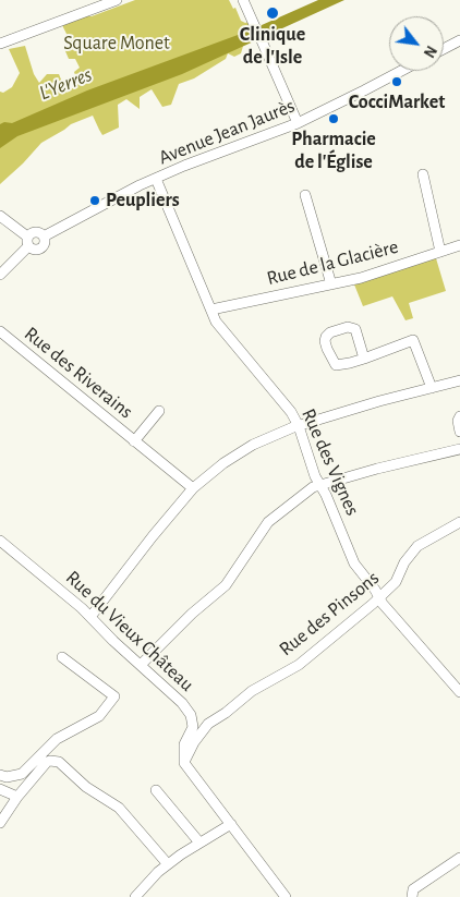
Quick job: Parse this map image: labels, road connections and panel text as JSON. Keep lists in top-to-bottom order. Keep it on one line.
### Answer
{"streets":{"street":["Avenue Jean Jaurès","Rue de la Glacière","Rue des Riverains","Rue des Vignes","Rue des Pinsons","Rue du Vieux Château"]},"crossings":[["Avenue Jean Jaurès","Rue des Vignes"],["Rue de la Glacière","Rue des Vignes"],["Rue des Vignes","Rue des Pinsons"],["Rue des Pinsons","Rue du Vieux Château"]],"water":["L'Yerres"],"parks":["Square Monet"],"places":["Clinique de l'Isle","CocciMarket","Pharmacie de l'Église","Peupliers"],"north":"bottom right"}
